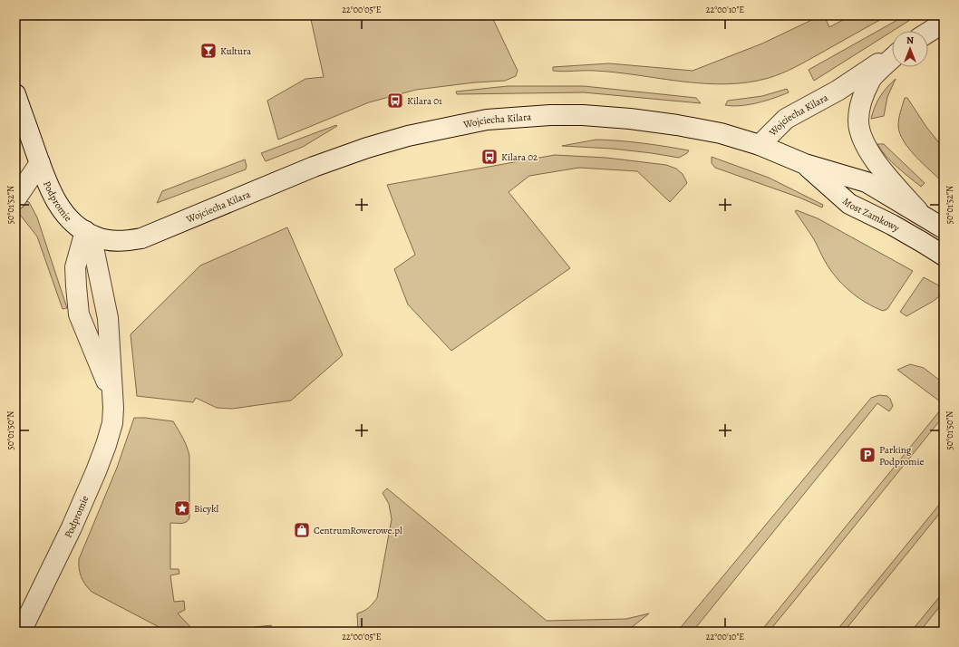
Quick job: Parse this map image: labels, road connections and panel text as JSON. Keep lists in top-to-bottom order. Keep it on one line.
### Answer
{"streets":{"main road":["Wojciecha Kilara","Podpromie","Most Zamkowy"]},"crossings":[["Wojciecha Kilara","Podpromie"],["Wojciecha Kilara","Most Zamkowy"]],"places":{"bar":["Kultura"],"bus stop":["Kilara 01","Kilara 02"],"parking":["Parking Podpromie"],"place":["Bicykl"],"shop":["CentrumRowerowe.pl"]},"north":"top","coordinates":["22°00'05\"E","22°00'10\"E","50°01'52\"N","50°01'50\"N"]}
